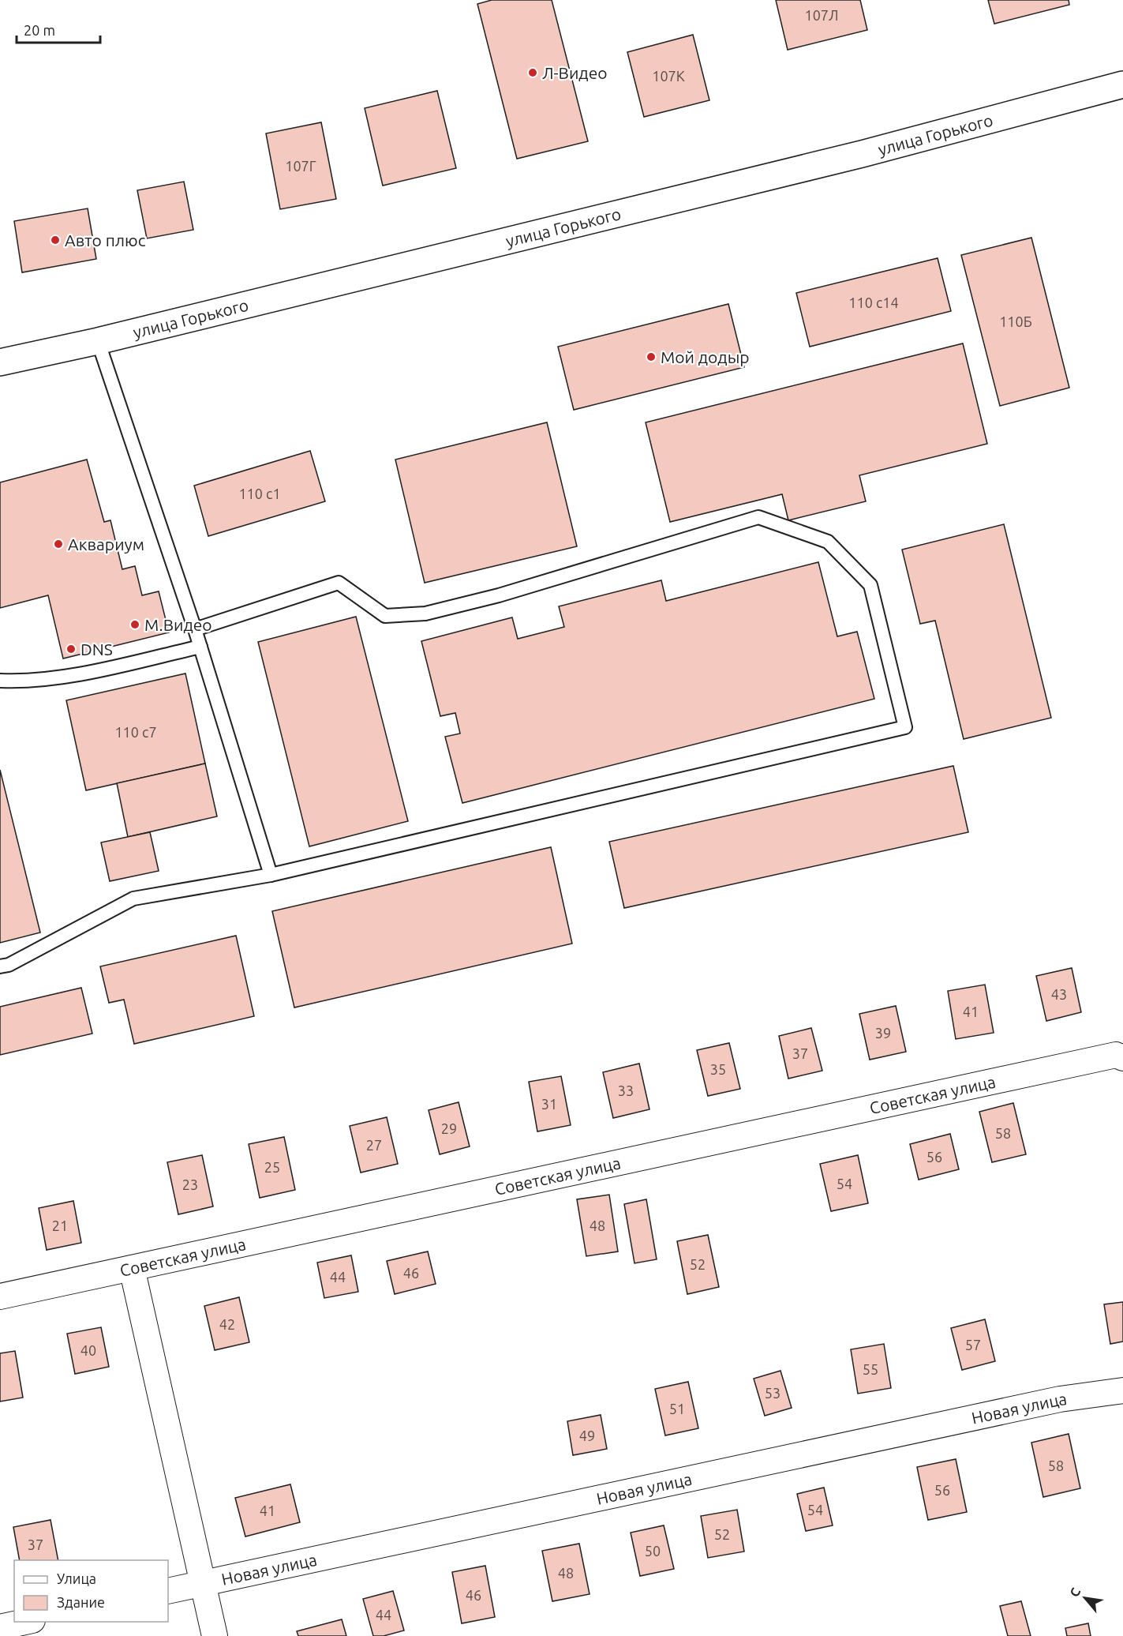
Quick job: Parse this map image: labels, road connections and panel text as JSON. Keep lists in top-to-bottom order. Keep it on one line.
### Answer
{"streets":{"street":["улица Горького","Советская улица","Новая улица"]},"places":["Л-Видео","Авто плюс","Мой додыр","Аквариум","М.Видео","DNS"],"house_numbers":["107Л","107К","107Г","110 с14","110Б","110 с1","110 с7","43","41","39","37","35","33","31","29","58","27","56","25","54","23","21","48","52","46","44","42","57","40","55","53","51","49","58","56","54","41","52","37","50","48","46","44"],"legend":["Улица","Здание"],"scale_bar":"20 m","north":"top left"}
